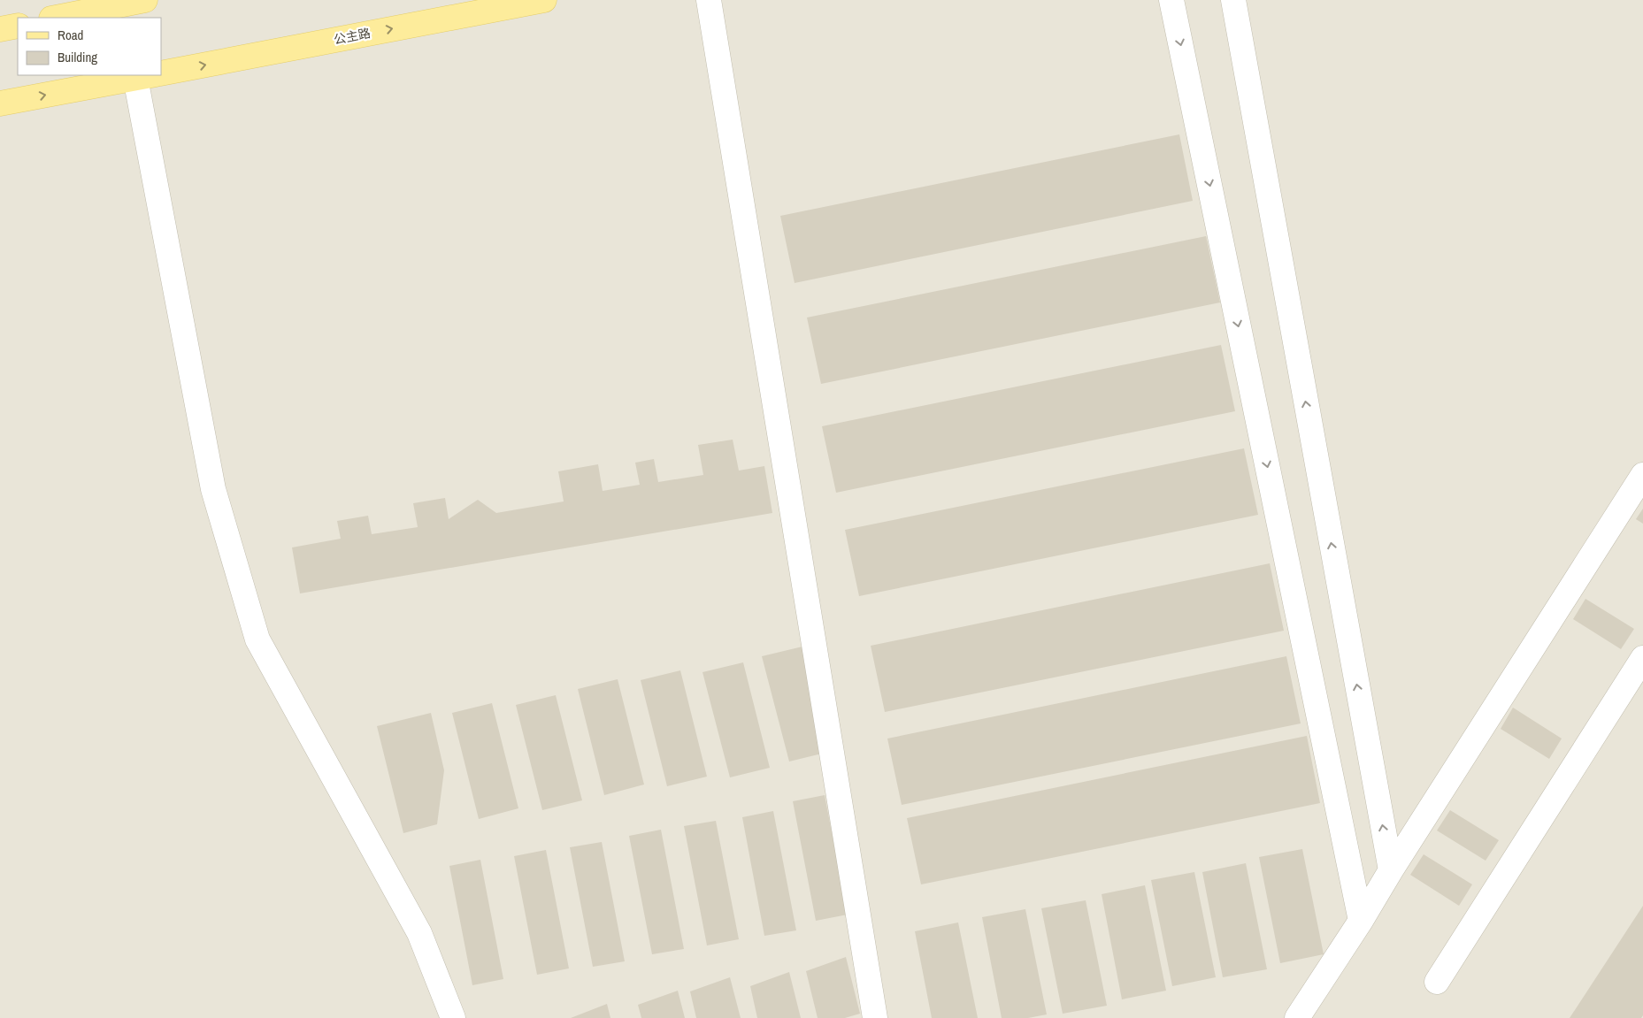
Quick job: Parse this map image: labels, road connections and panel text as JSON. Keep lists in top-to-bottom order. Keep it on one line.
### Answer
{"streets":{"main road":["公主路"]},"one_way":["公主路"],"legend":["Road","Building"]}
